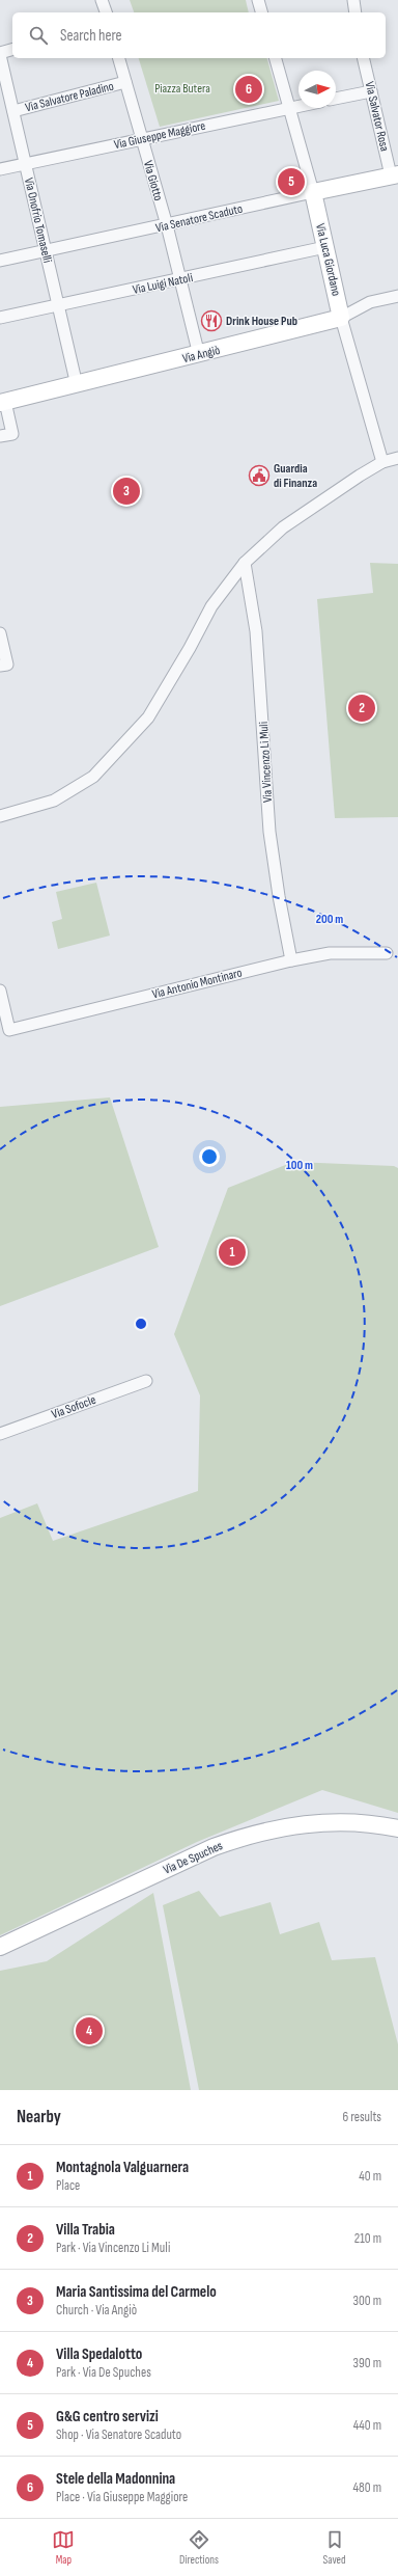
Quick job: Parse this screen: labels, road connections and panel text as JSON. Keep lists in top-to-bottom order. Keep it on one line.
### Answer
{"streets":{"street":["Via Salvatore Paladino","Via Salvator Rosa","Via Giuseppe Maggiore","Via Giotto","Via Senatore Scaduto","Via Onofrio Tomaselli","Via Luca Giordano","Via Luigi Natoli","Via Angiò","Via Vincenzo Li Muli","Via Antonio Montinaro","Via Sofocle","Via De Spuches"]},"crossings":[["Via Salvatore Paladino","Via Giotto"],["Via Salvatore Paladino","Via Onofrio Tomaselli"],["Via Salvator Rosa","Via Senatore Scaduto"],["Via Giuseppe Maggiore","Via Giotto"],["Via Giuseppe Maggiore","Via Onofrio Tomaselli"],["Via Giuseppe Maggiore","Via Luca Giordano"],["Via Giotto","Via Senatore Scaduto"],["Via Giotto","Via Luigi Natoli"],["Via Giotto","Via Angiò"],["Via Senatore Scaduto","Via Onofrio Tomaselli"],["Via Senatore Scaduto","Via Luca Giordano"],["Via Onofrio Tomaselli","Via Luigi Natoli"],["Via Onofrio Tomaselli","Via Angiò"],["Via Luca Giordano","Via Luigi Natoli"],["Via Luca Giordano","Via Angiò"],["Via Vincenzo Li Muli","Via Antonio Montinaro"]],"parks":["Piazza Butera"],"places":{"restaurant":["Drink House Pub"],"public building":["Guardia di Finanza"]},"north":"right","page":{"search":"Search here","pins":["6","5","3","2","1","4"],"heading":["Nearby","6 results"],"list":[{"mark":"1","name":"Montagnola Valguarnera","note":"Place","value":"40 m"},{"mark":"2","name":"Villa Trabia","note":"Park · Via Vincenzo Li Muli","value":"210 m"},{"mark":"3","name":"Maria Santissima del Carmelo","note":"Church · Via Angiò","value":"300 m"},{"mark":"4","name":"Villa Spedalotto","note":"Park · Via De Spuches","value":"390 m"},{"mark":"5","name":"G&G centro servizi","note":"Shop · Via Senatore Scaduto","value":"440 m"},{"mark":"6","name":"Stele della Madonnina","note":"Place · Via Giuseppe Maggiore","value":"480 m"}],"nav":["Map","Directions","Saved"]},"rings":["200 m","100 m"]}
